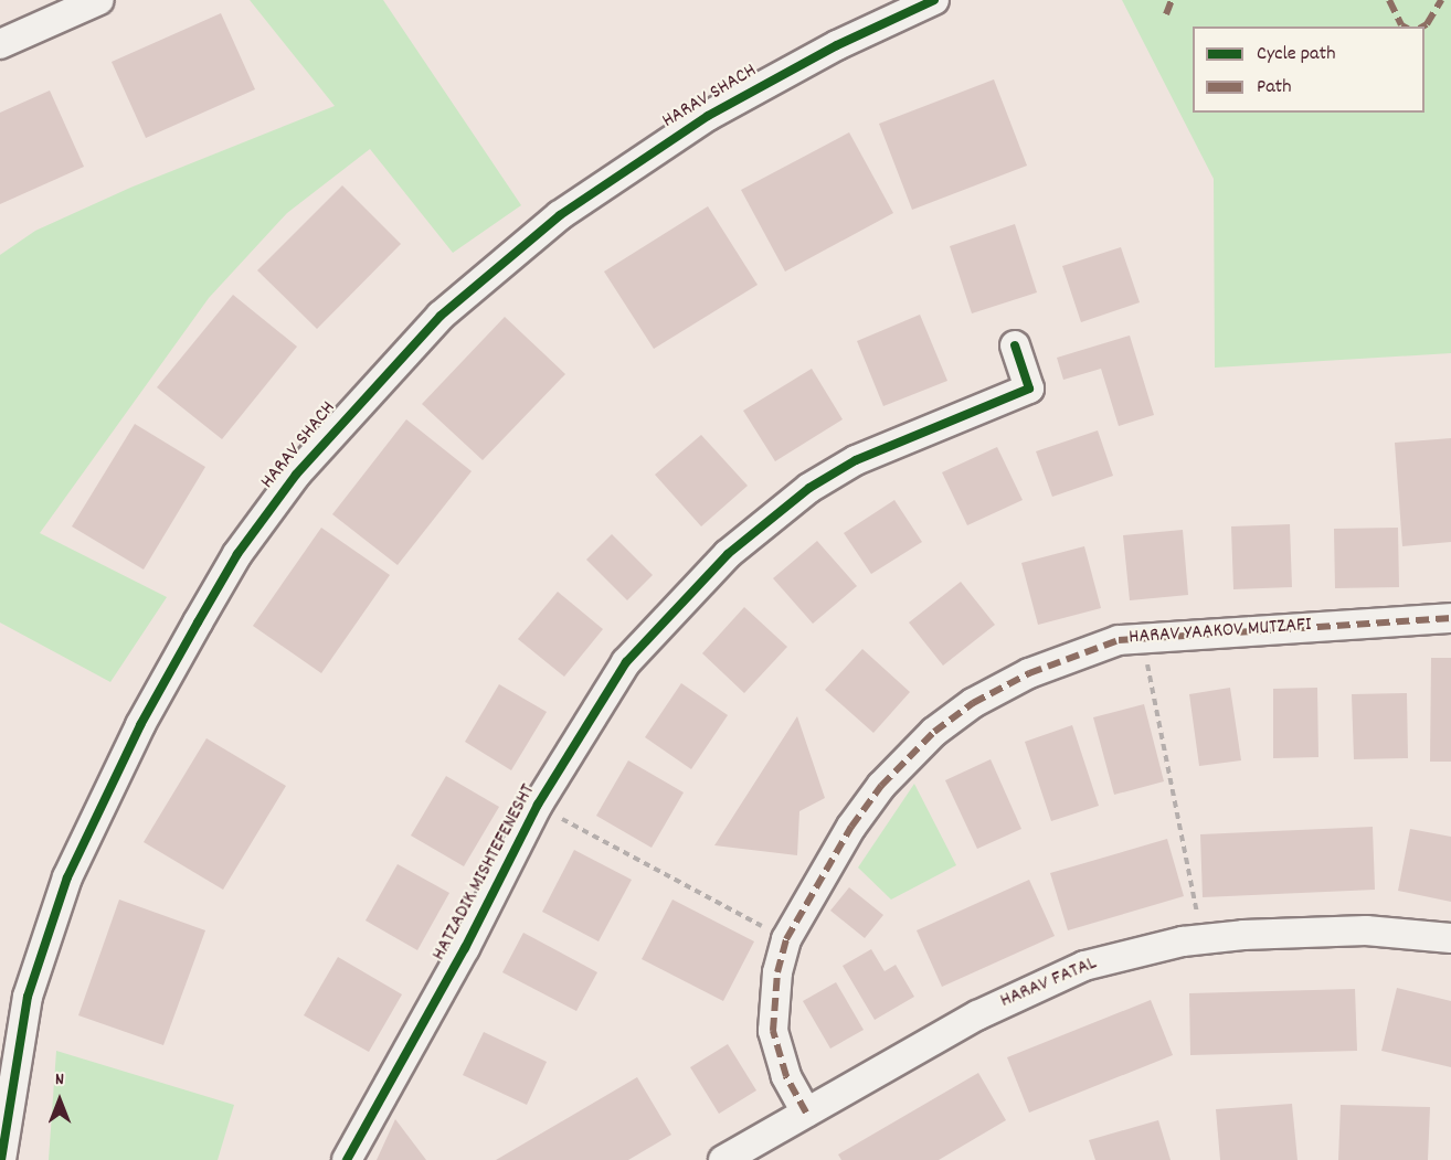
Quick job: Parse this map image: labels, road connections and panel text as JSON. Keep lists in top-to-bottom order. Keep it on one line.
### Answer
{"streets":{"street":["HARAV SHACH","HARAV YAAKOV MUTZAFI","HATZADIK MISHTEFENESHT","HARAV FATAL"]},"crossings":[["HARAV YAAKOV MUTZAFI","HARAV FATAL"]],"legend":["Cycle path","Path"],"north":"top"}
